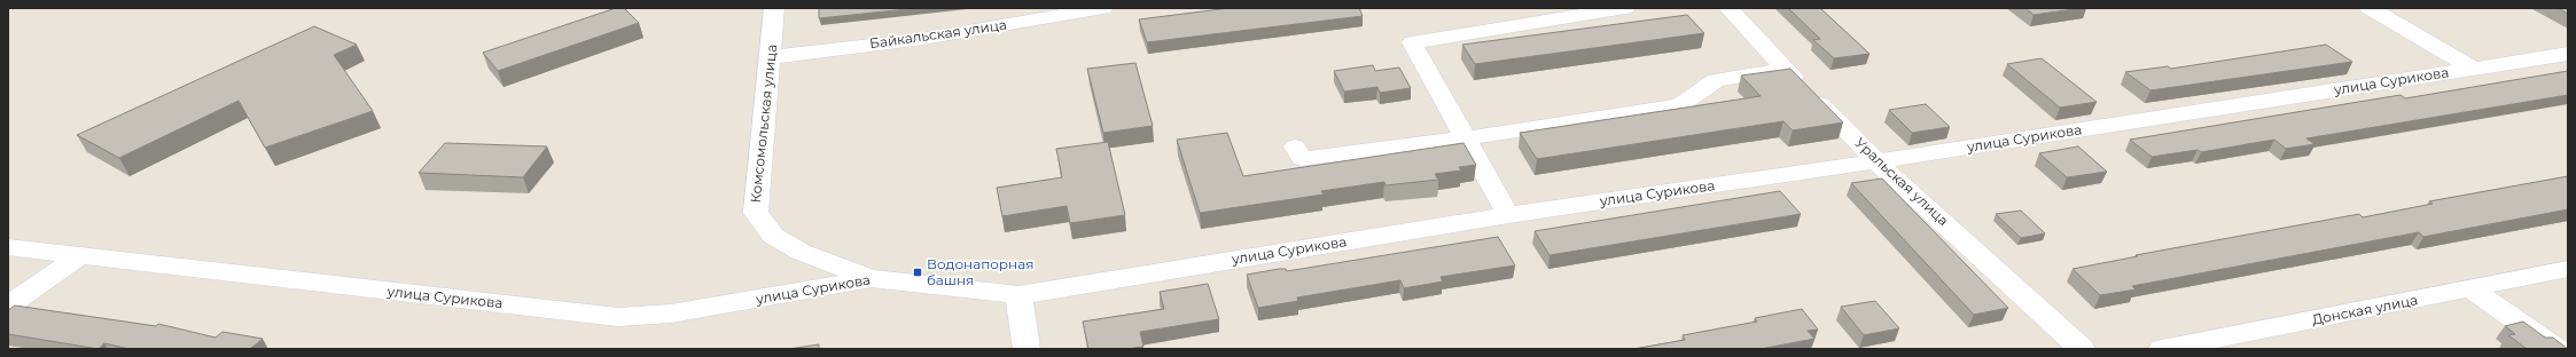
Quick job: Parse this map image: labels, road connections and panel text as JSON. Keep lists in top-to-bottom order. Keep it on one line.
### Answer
{"streets":{"street":["Байкальская улица","улица Сурикова","Комсомольская улица","Уральская улица","Донская улица"]},"crossings":[["Байкальская улица","Комсомольская улица"],["улица Сурикова","Комсомольская улица"],["улица Сурикова","Уральская улица"]],"places":{"transit":["Водонапорная башня"]}}
